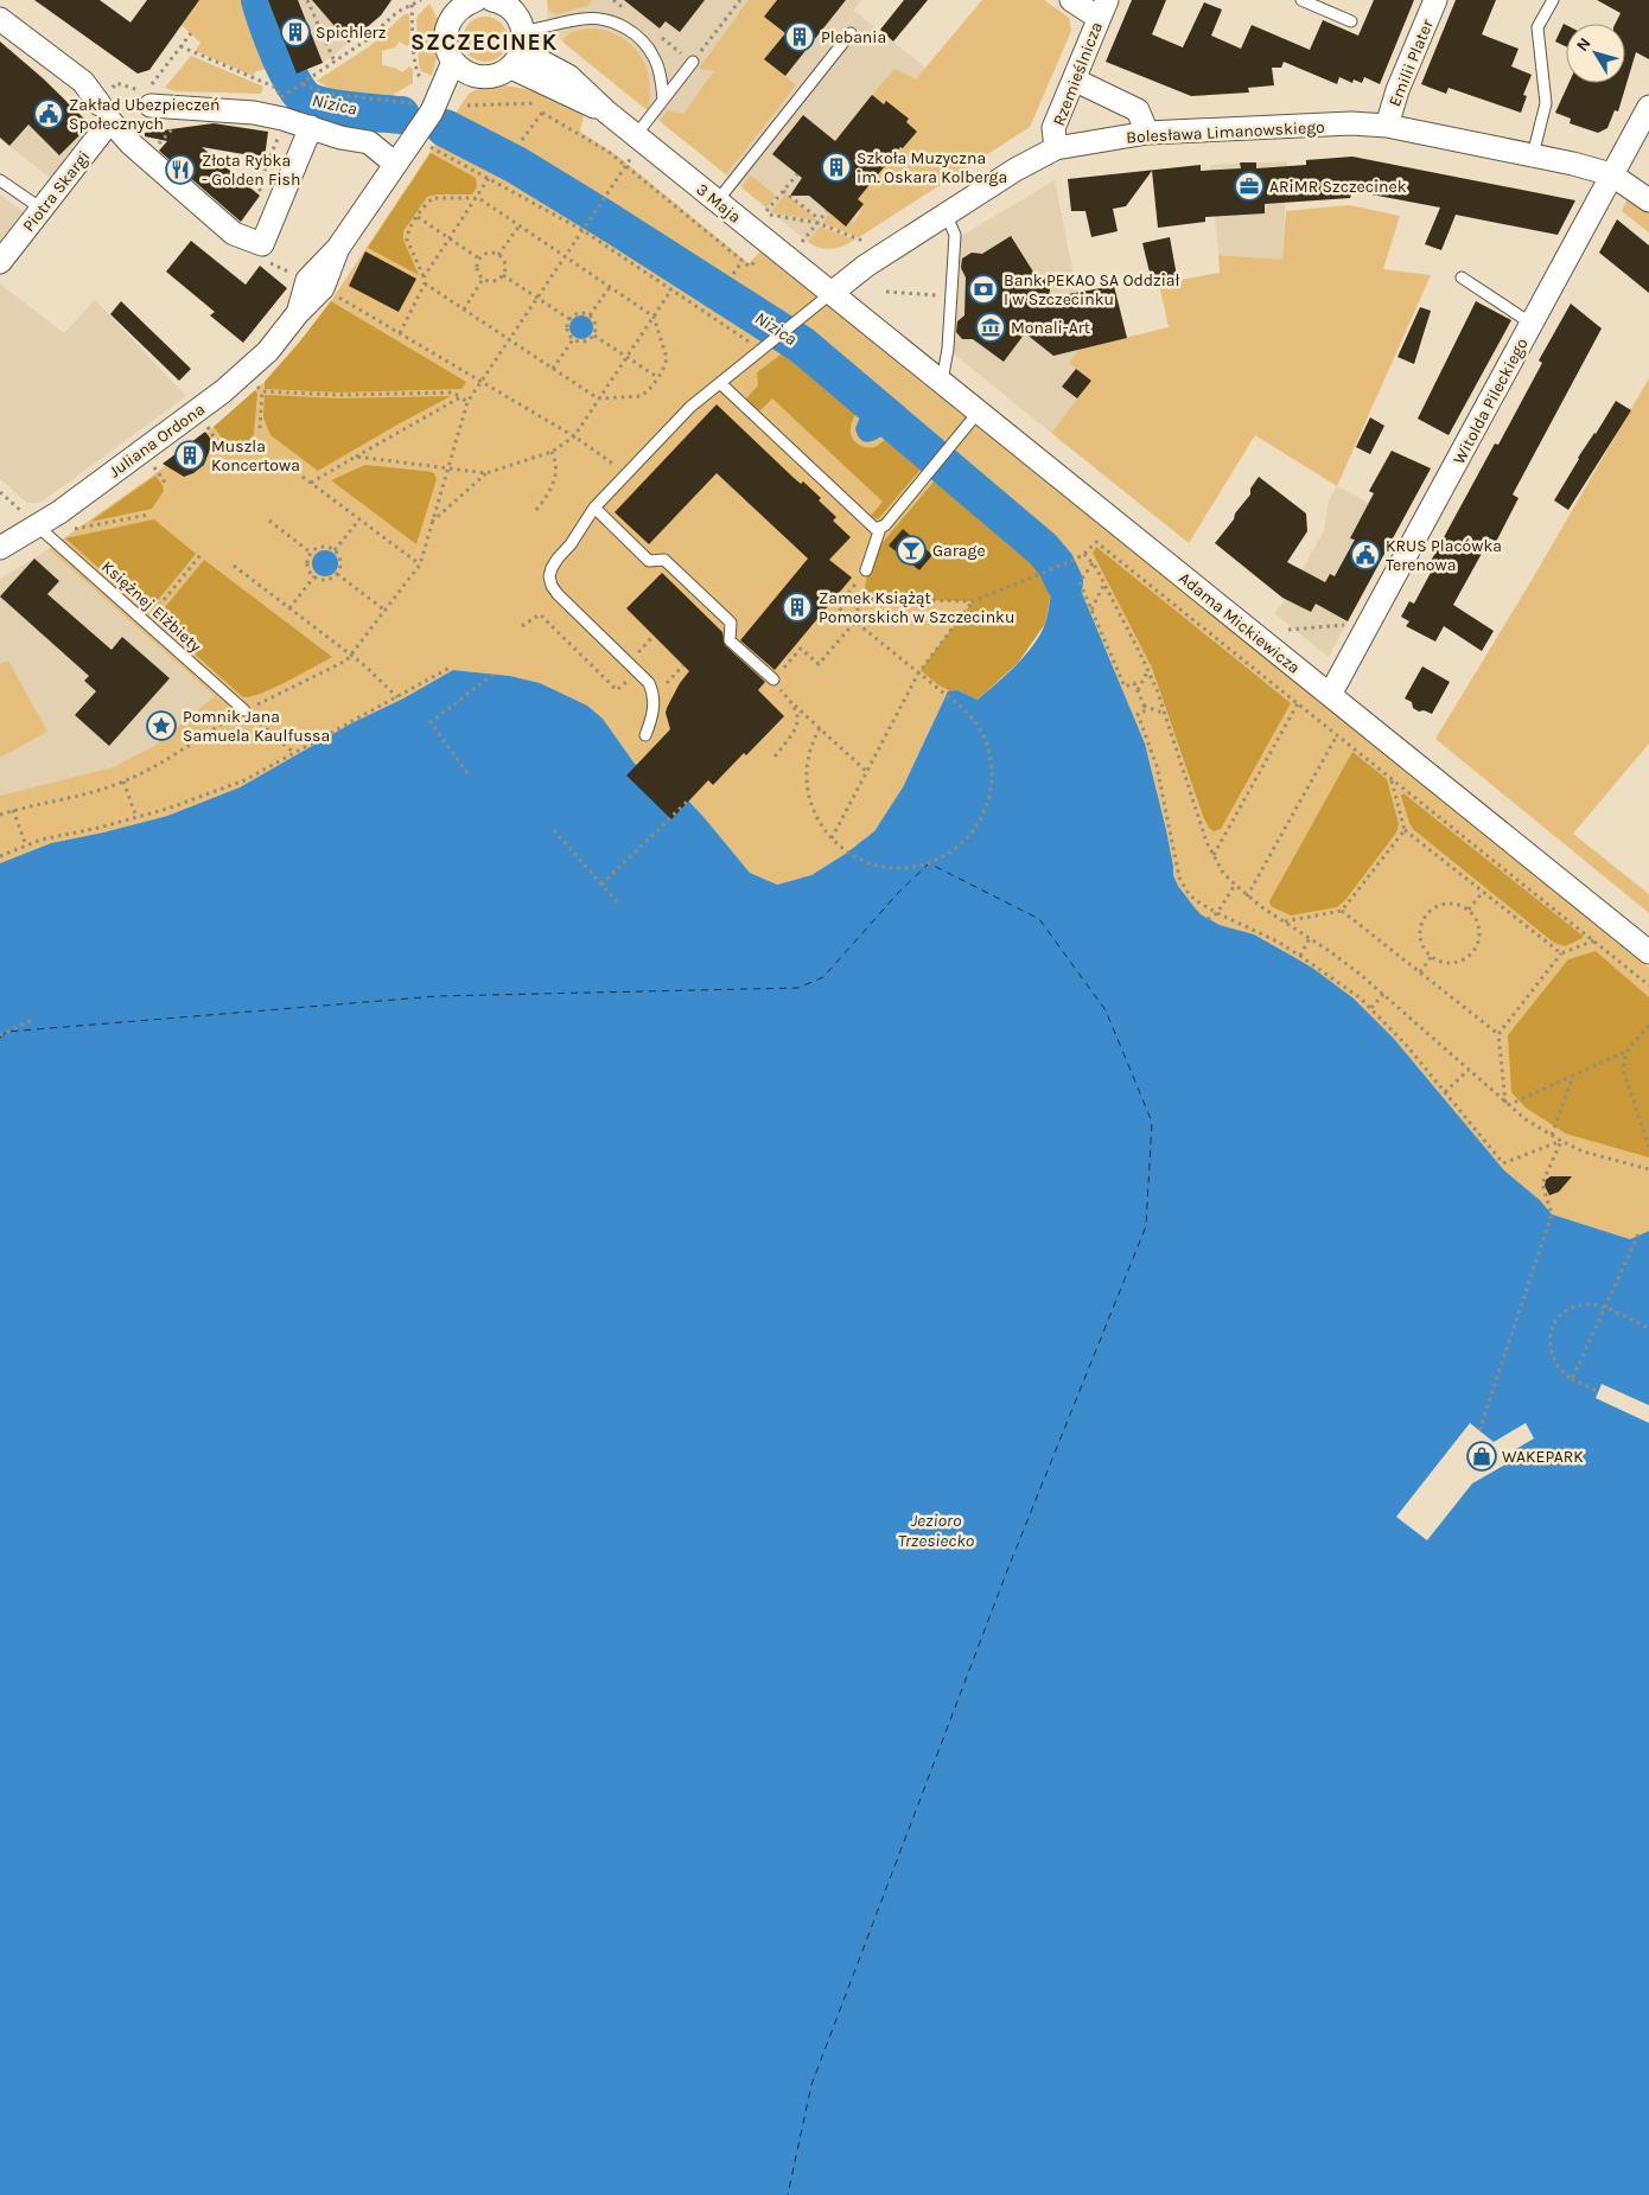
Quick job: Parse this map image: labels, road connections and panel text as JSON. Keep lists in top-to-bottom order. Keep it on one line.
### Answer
{"streets":{"street":["Emilii Plater","Rzemieślnicza","Bolesława Limanowskiego","Piotra Skargi","3 Maja","Witolda Pileckiego","Juliana Ordona","Adama Mickiewicza"],"lane":["Księżnej Elżbiety"]},"crossings":[["Emilii Plater","Bolesława Limanowskiego"],["Rzemieślnicza","Bolesława Limanowskiego"],["Bolesława Limanowskiego","3 Maja"],["Bolesława Limanowskiego","Witolda Pileckiego"],["Bolesława Limanowskiego","Adama Mickiewicza"],["3 Maja","Adama Mickiewicza"],["Witolda Pileckiego","Adama Mickiewicza"],["Juliana Ordona","Księżnej Elżbiety"]],"districts":["SZCZECINEK"],"water":["Nizica","Jezioro Trzesiecko"],"places":{"building":["Spichlerz","Plebania","Szkoła Muzyczna im. Oskara Kolberga","Muszla Koncertowa","Zamek Książąt Pomorskich w Szczecinku"],"public building":["Zakład Ubezpieczeń Społecznych","KRUS Placówka Terenowa"],"restaurant":["Złota Rybka - Golden Fish"],"office":["ARiMR Szczecinek"],"bank":["Bank PEKAO SA Oddział I w Szczecinku"],"museum":["Monali-Art"],"bar":["Garage"],"place":["Pomnik Jana Samuela Kaulfussa"],"shop":["WAKEPARK"]},"north":"top left"}
